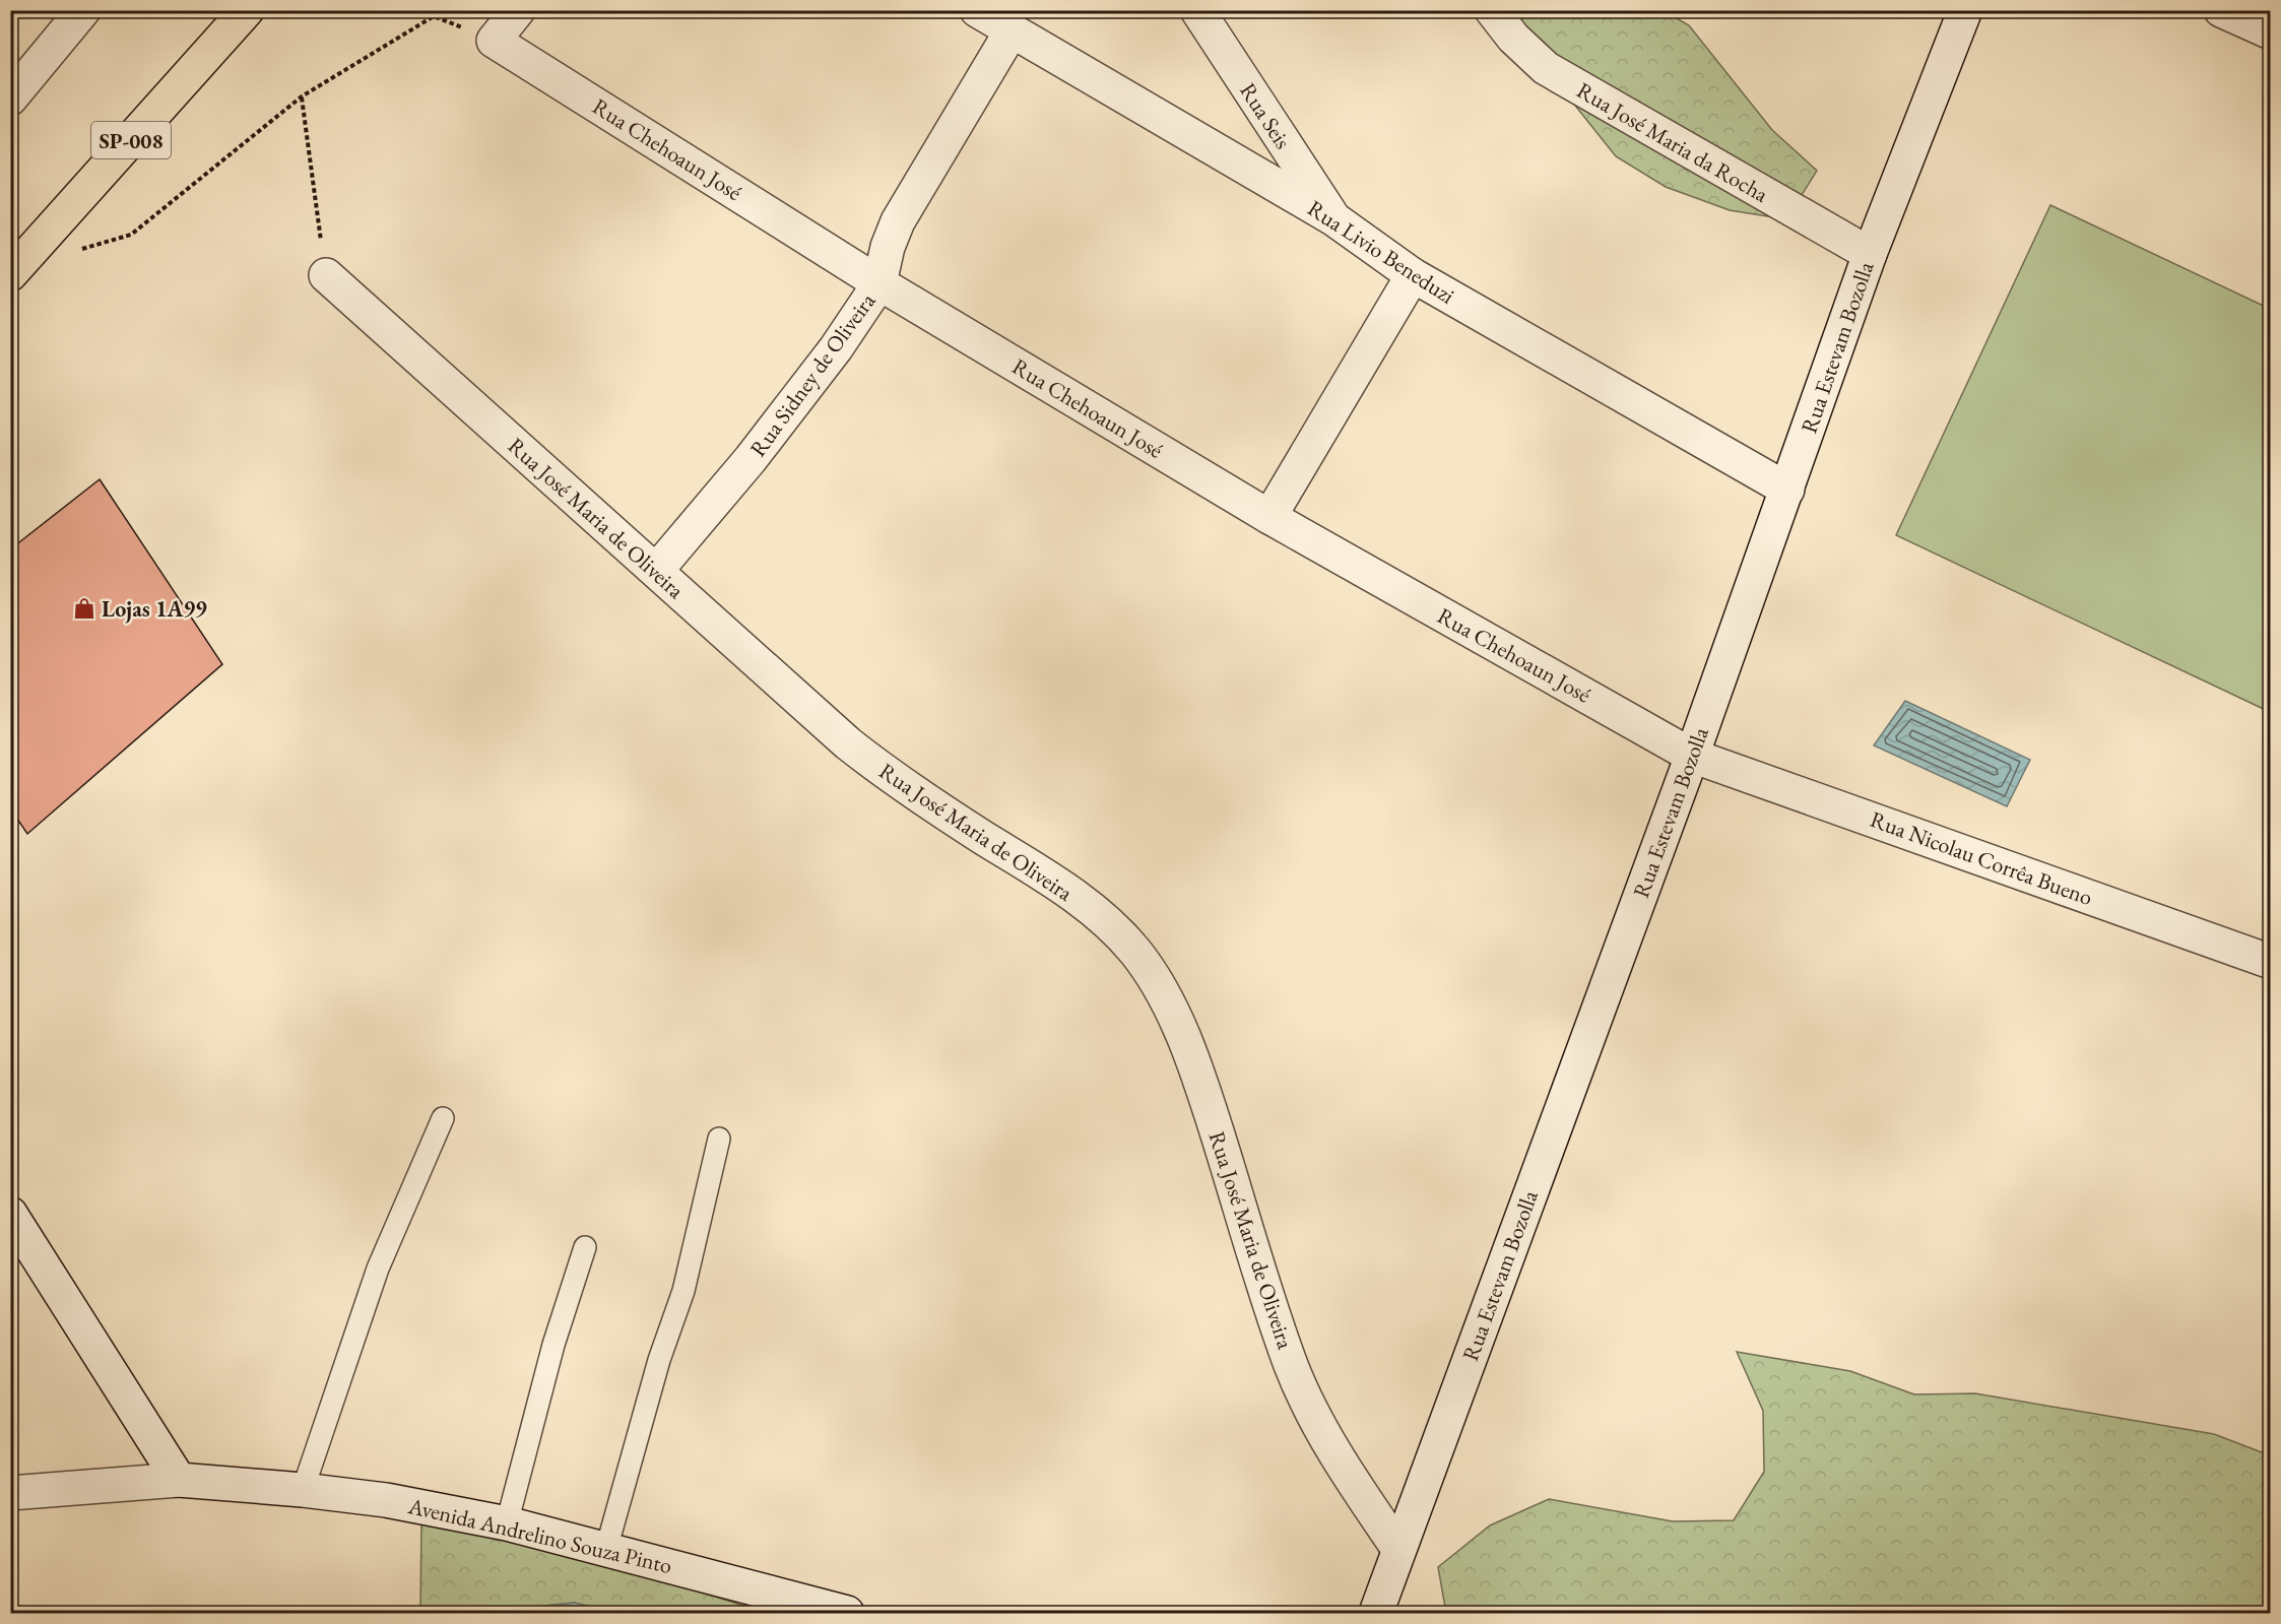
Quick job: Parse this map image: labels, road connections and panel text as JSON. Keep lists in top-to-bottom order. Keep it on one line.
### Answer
{"streets":{"main road":["SP-008"],"street":["Rua Seis","Rua José Maria da Rocha","Rua Chehoaun José","Rua Livio Beneduzi","Rua Estevam Bozolla","Rua Sidney de Oliveira","Rua José Maria de Oliveira","Rua Nicolau Corrêa Bueno","Avenida Andrelino Souza Pinto"]},"crossings":[["Rua Seis","Rua Livio Beneduzi"],["Rua José Maria da Rocha","Rua Estevam Bozolla"],["Rua Chehoaun José","Rua Estevam Bozolla"],["Rua Chehoaun José","Rua Sidney de Oliveira"],["Rua Chehoaun José","Rua Nicolau Corrêa Bueno"],["Rua Livio Beneduzi","Rua Estevam Bozolla"],["Rua Livio Beneduzi","Rua Sidney de Oliveira"],["Rua Estevam Bozolla","Rua José Maria de Oliveira"],["Rua Estevam Bozolla","Rua Nicolau Corrêa Bueno"],["Rua Sidney de Oliveira","Rua José Maria de Oliveira"]],"places":{"shop":["Lojas 1A99"]}}
